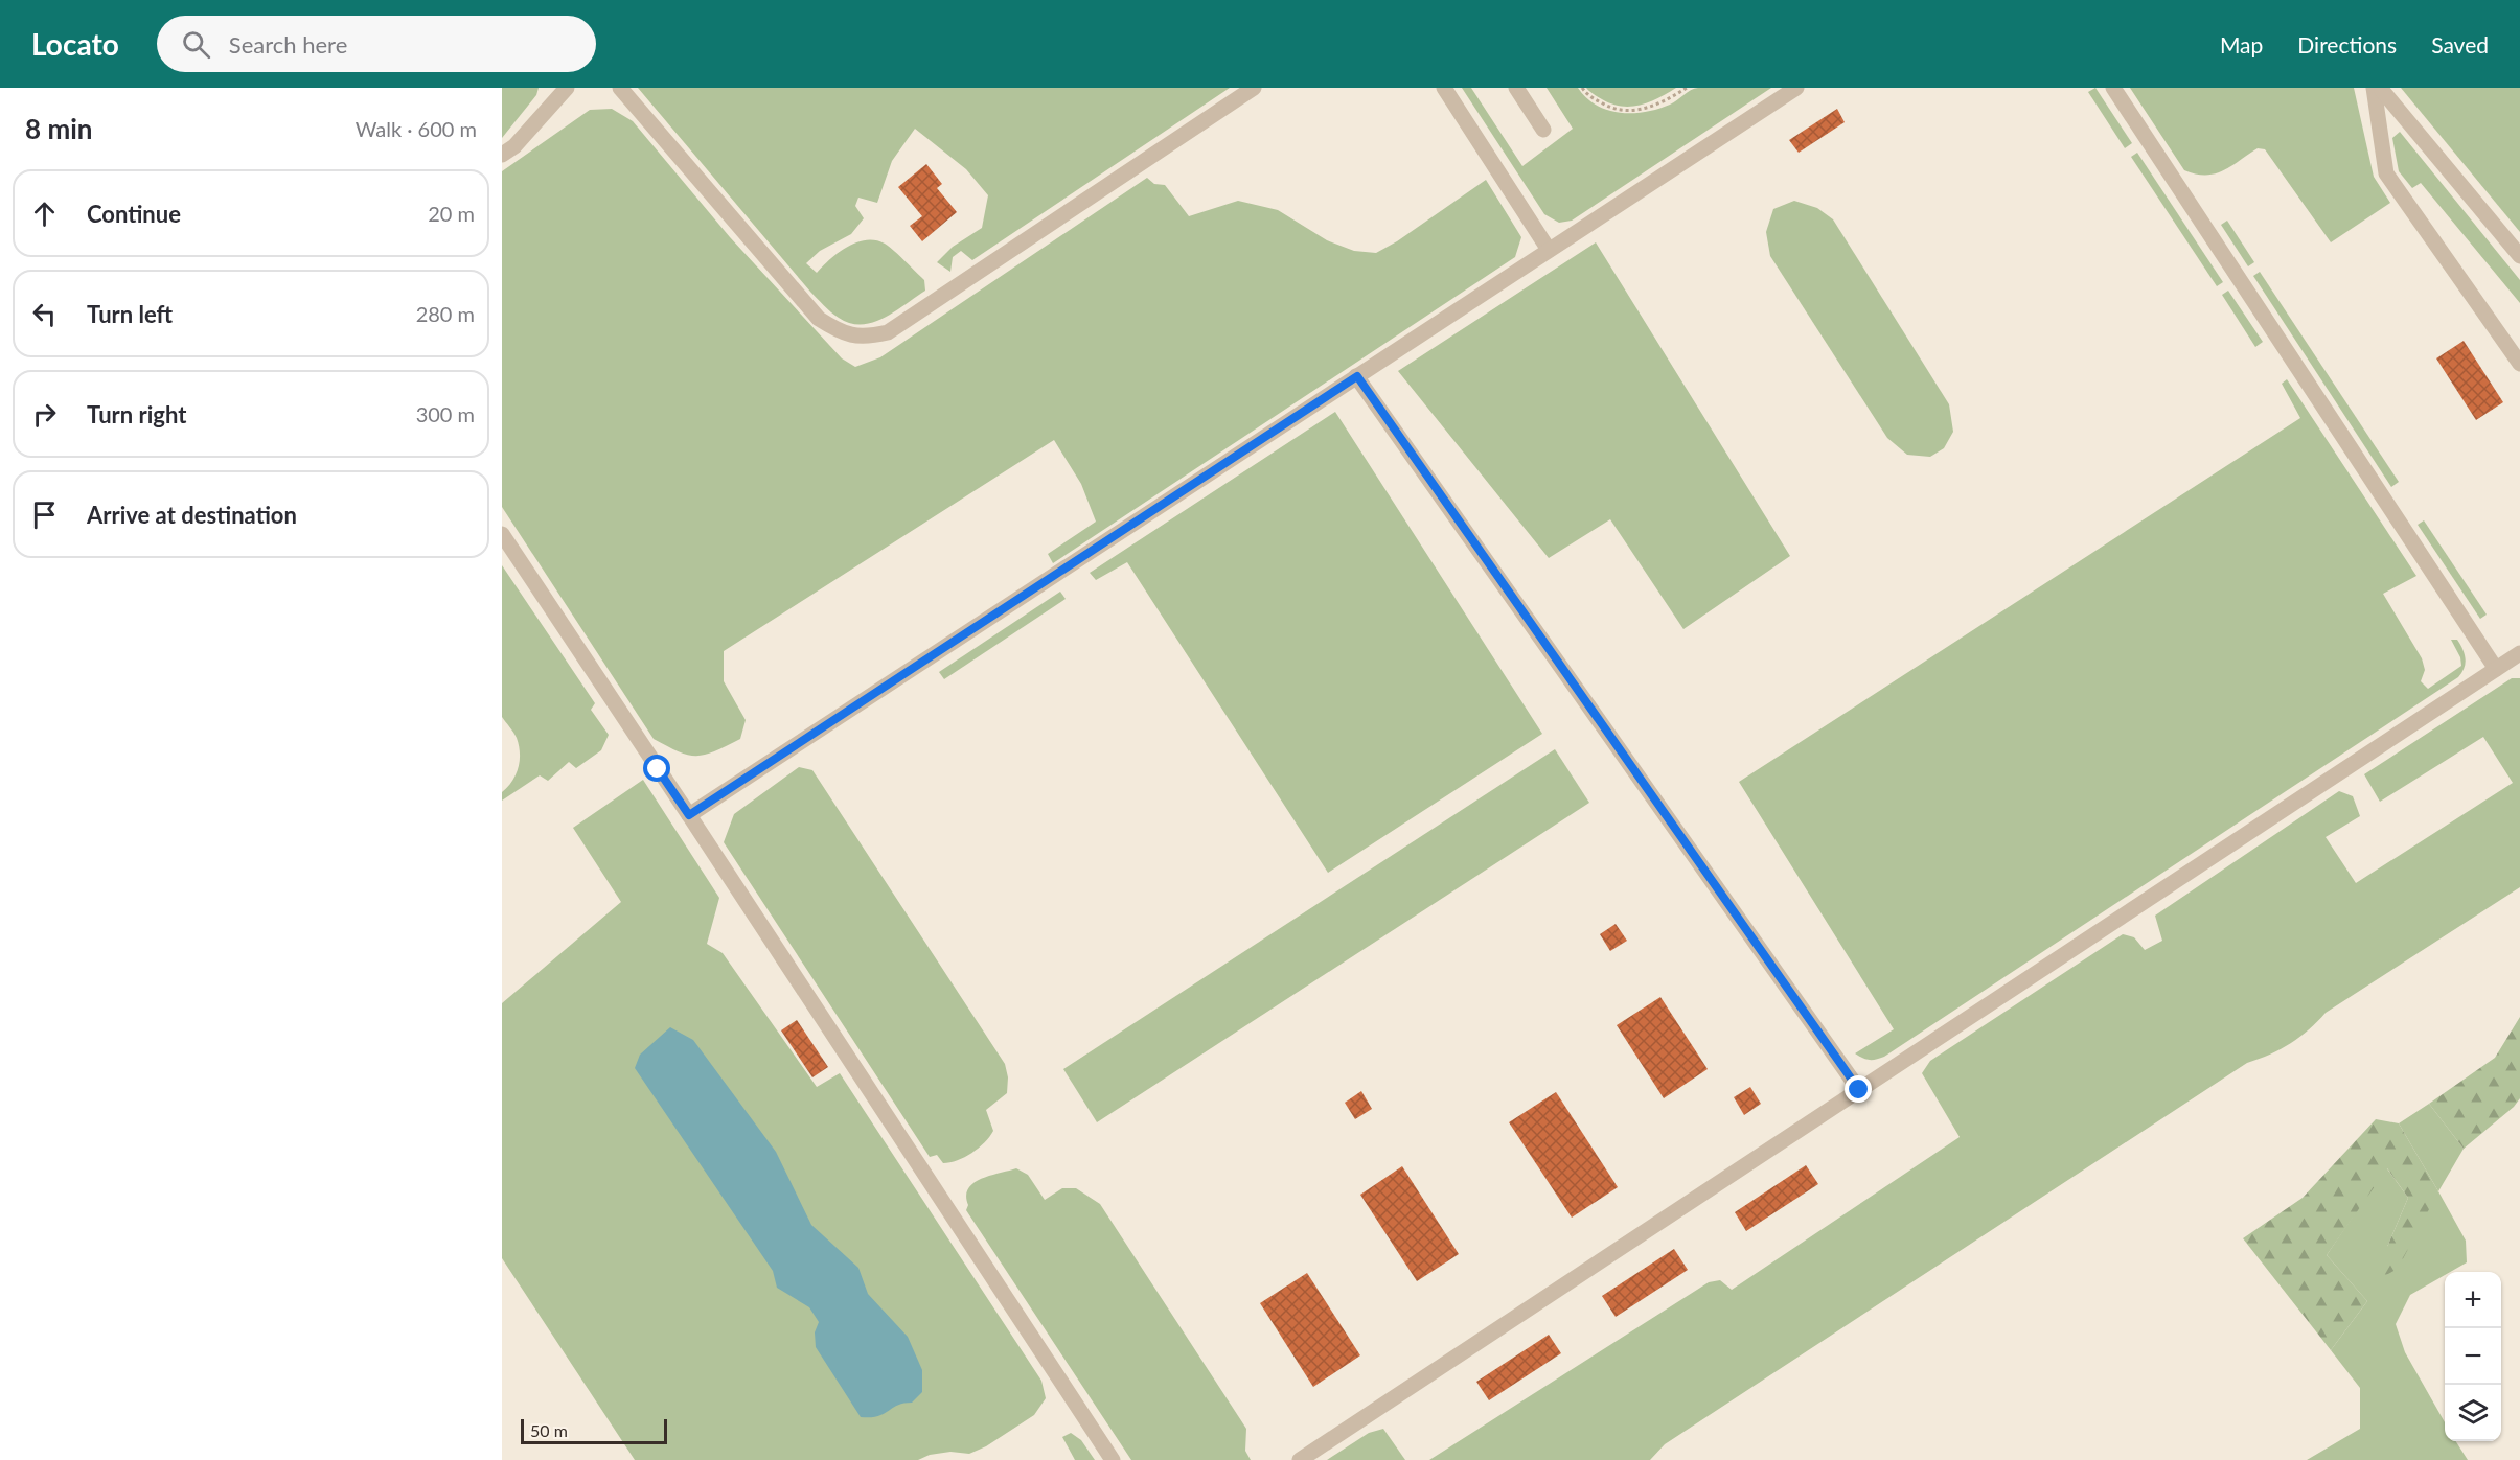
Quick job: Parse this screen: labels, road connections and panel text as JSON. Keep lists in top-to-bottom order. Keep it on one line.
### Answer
{"scale_bar":"50 m","page":{"header":"Locato","search":"Search here","nav":["Map","Directions","Saved"],"heading":["8 min","Walk · 600 m"],"list":[["Continue","20 m"],["Turn left","280 m"],["Turn right","300 m"],"Arrive at destination"],"map_buttons":["+","−"],"scale":"50 m"}}
